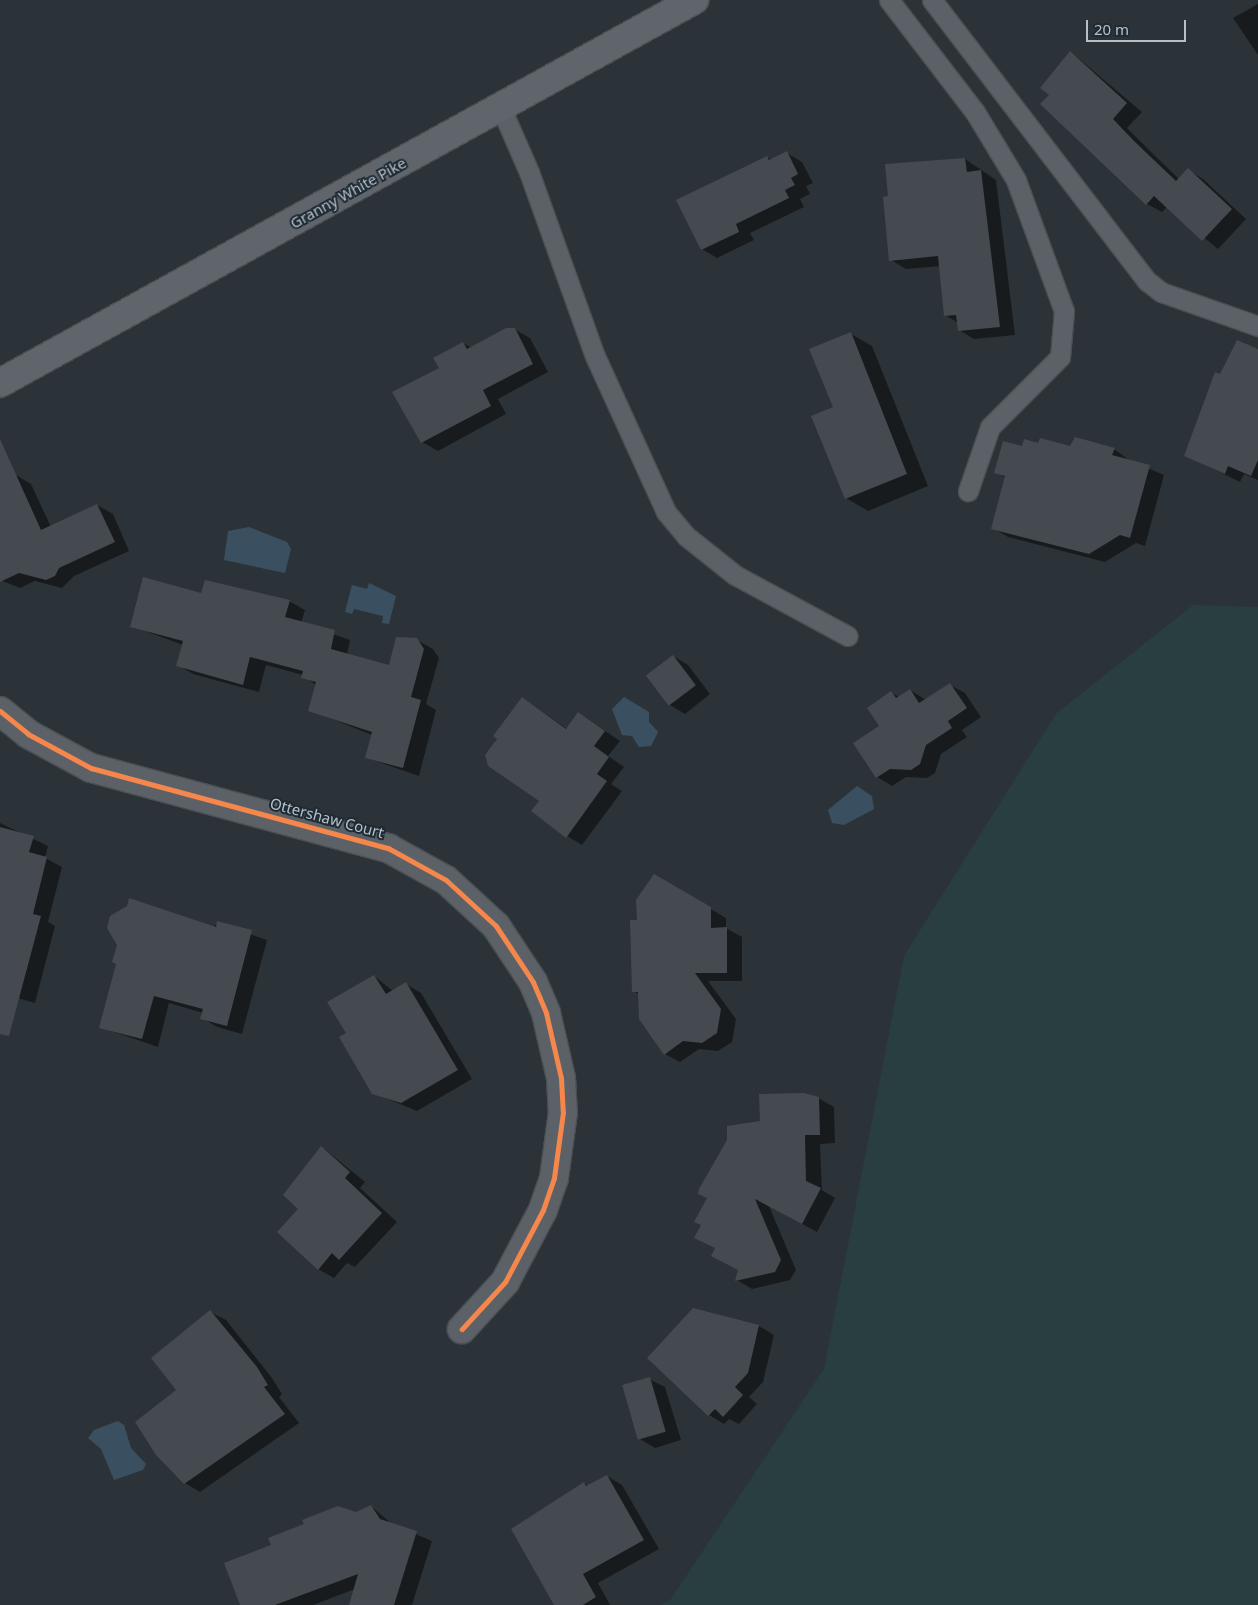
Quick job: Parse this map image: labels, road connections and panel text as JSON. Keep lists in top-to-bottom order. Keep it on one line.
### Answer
{"streets":{"main road":["Granny White Pike"],"street":["Ottershaw Court"]},"scale_bar":"20 m"}
